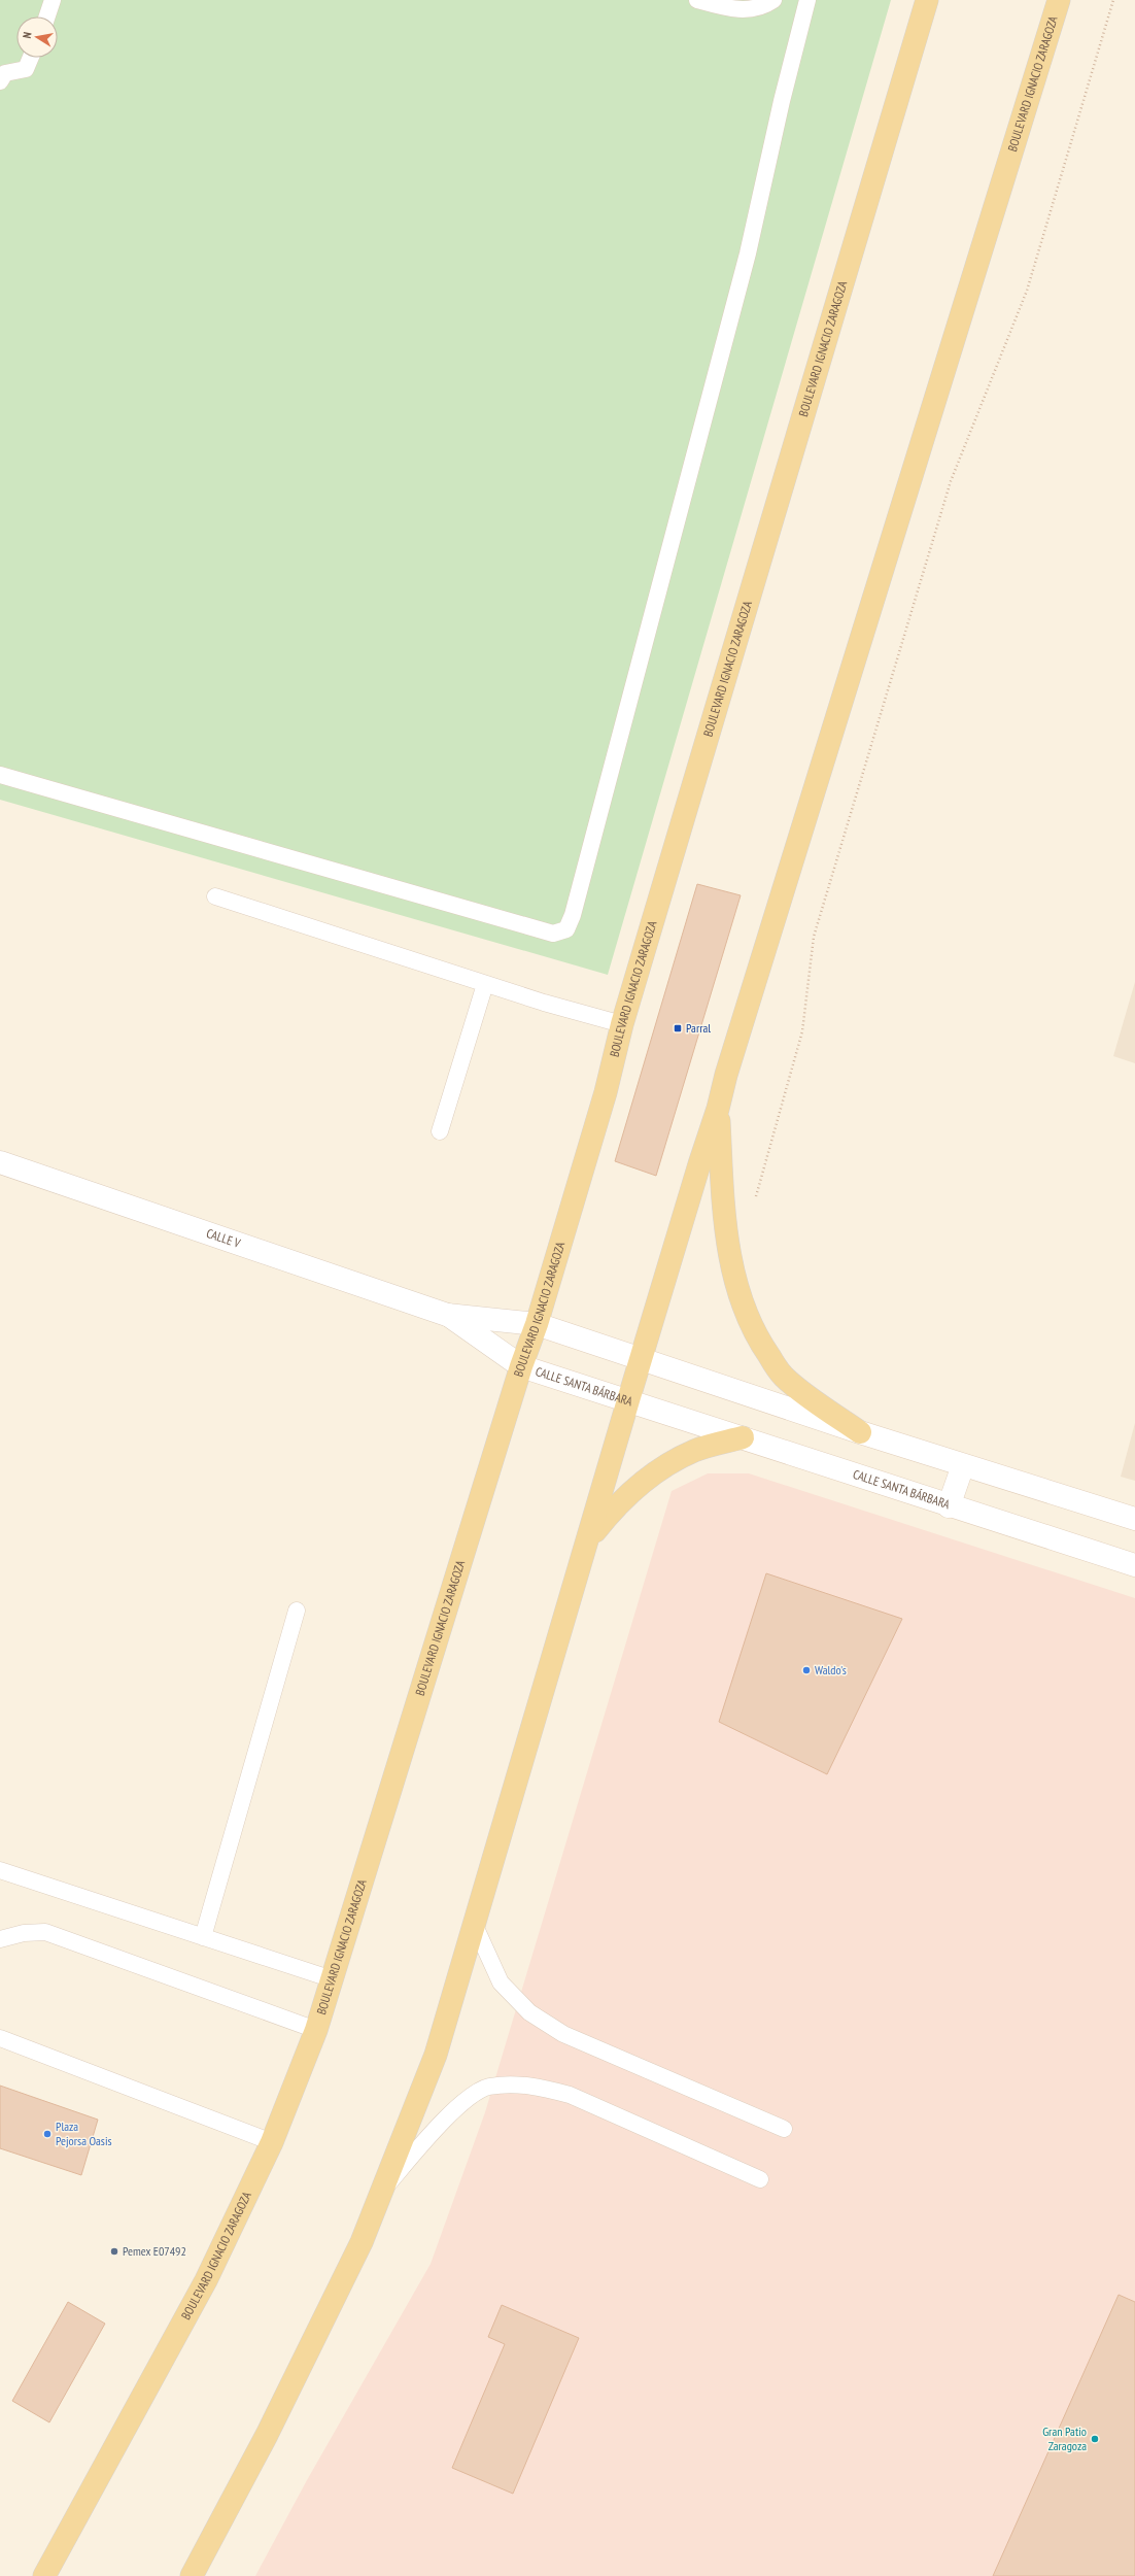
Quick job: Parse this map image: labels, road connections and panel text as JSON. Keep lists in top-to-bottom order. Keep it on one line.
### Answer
{"streets":{"main road":["BOULEVARD IGNACIO ZARAGOZA"],"street":["CALLE V","CALLE SANTA BÁRBARA"]},"crossings":[["BOULEVARD IGNACIO ZARAGOZA","CALLE SANTA BÁRBARA"],["CALLE V","CALLE SANTA BÁRBARA"]],"places":{"transit":["Parral"],"other":["Waldo's","Plaza Pejorsa Oasis","Pemex E07492","Gran Patio Zaragoza"]},"north":"left"}
